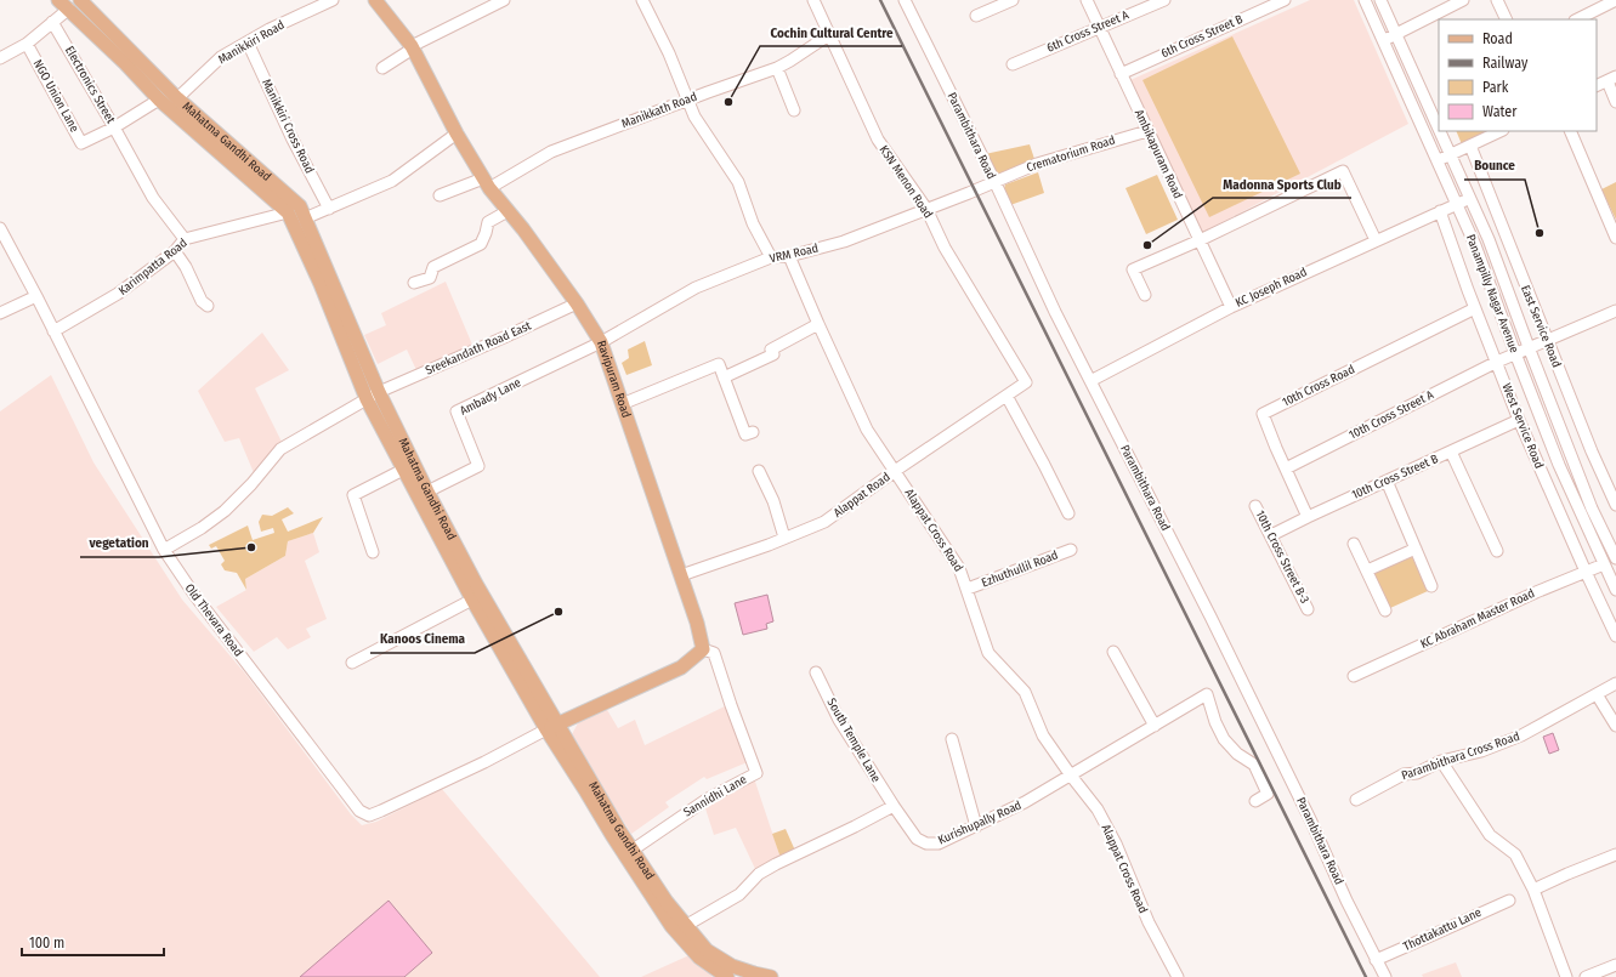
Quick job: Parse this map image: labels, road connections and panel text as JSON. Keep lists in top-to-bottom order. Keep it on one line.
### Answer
{"streets":{"main road":["Mahatma Gandhi Road","Ravipuram Road"],"street":["6th Cross Street A","6th Cross Street B","Manikkiri Road","Electronics Street","NGO Union Lane","Manikkath Road","Manikkiri Cross Road","Parambithara Road","Crematorium Road","Ambikapuram Road","KSN Menon Road","VRM Road","Karimpatta Road","KC Joseph Road","Panampilly Nagar Avenue","East Service Road","Sreekandath Road East","10th Cross Road","Ambady Lane","10th Cross Street A","West Service Road","10th Cross Street B","Alappat Road","Alappat Cross Road","10th Cross Street B-3","Ezhuthullil Road","KC Abraham Master Road","Old Thevara Road","South Temple Lane","Parambithara Cross Road","Sannidhi Lane","Kurishupally Road","Thottakattu Lane"]},"crossings":[["6th Cross Street A","Ambikapuram Road"],["6th Cross Street B","Ambikapuram Road"],["Manikkiri Road","Manikkiri Cross Road"],["Manikkiri Road","Mahatma Gandhi Road"],["Electronics Street","NGO Union Lane"],["Electronics Street","Mahatma Gandhi Road"],["Manikkath Road","KSN Menon Road"],["Manikkath Road","Ravipuram Road"],["Parambithara Road","Crematorium Road"],["Parambithara Road","KC Joseph Road"],["Parambithara Road","Thottakattu Lane"],["Mahatma Gandhi Road","Karimpatta Road"],["Mahatma Gandhi Road","Sreekandath Road East"],["Mahatma Gandhi Road","Ambady Lane"],["Mahatma Gandhi Road","Old Thevara Road"],["Mahatma Gandhi Road","Sannidhi Lane"],["Crematorium Road","Ambikapuram Road"],["Crematorium Road","VRM Road"],["Ambikapuram Road","KC Joseph Road"],["KSN Menon Road","VRM Road"],["KSN Menon Road","Alappat Road"],["VRM Road","Ravipuram Road"],["VRM Road","Ambady Lane"],["VRM Road","Alappat Cross Road"],["Karimpatta Road","Old Thevara Road"],["KC Joseph Road","Panampilly Nagar Avenue"],["KC Joseph Road","West Service Road"],["Panampilly Nagar Avenue","KC Abraham Master Road"],["Sreekandath Road East","Ravipuram Road"],["Sreekandath Road East","Old Thevara Road"],["Ravipuram Road","Ambady Lane"],["Ravipuram Road","Alappat Road"],["Ravipuram Road","Sannidhi Lane"],["10th Cross Road","10th Cross Street A"],["10th Cross Road","West Service Road"],["10th Cross Road","10th Cross Street B"],["10th Cross Street A","West Service Road"],["West Service Road","10th Cross Street B"],["West Service Road","KC Abraham Master Road"],["10th Cross Street B","10th Cross Street B-3"],["Alappat Road","Alappat Cross Road"],["Alappat Cross Road","Ezhuthullil Road"],["Alappat Cross Road","Kurishupally Road"],["South Temple Lane","Kurishupally Road"]],"places":["Cochin Cultural Centre","Bounce","Madonna Sports Club","vegetation","Kanoos Cinema"],"legend":["Road","Railway","Park","Water"],"scale_bar":"100 m"}
